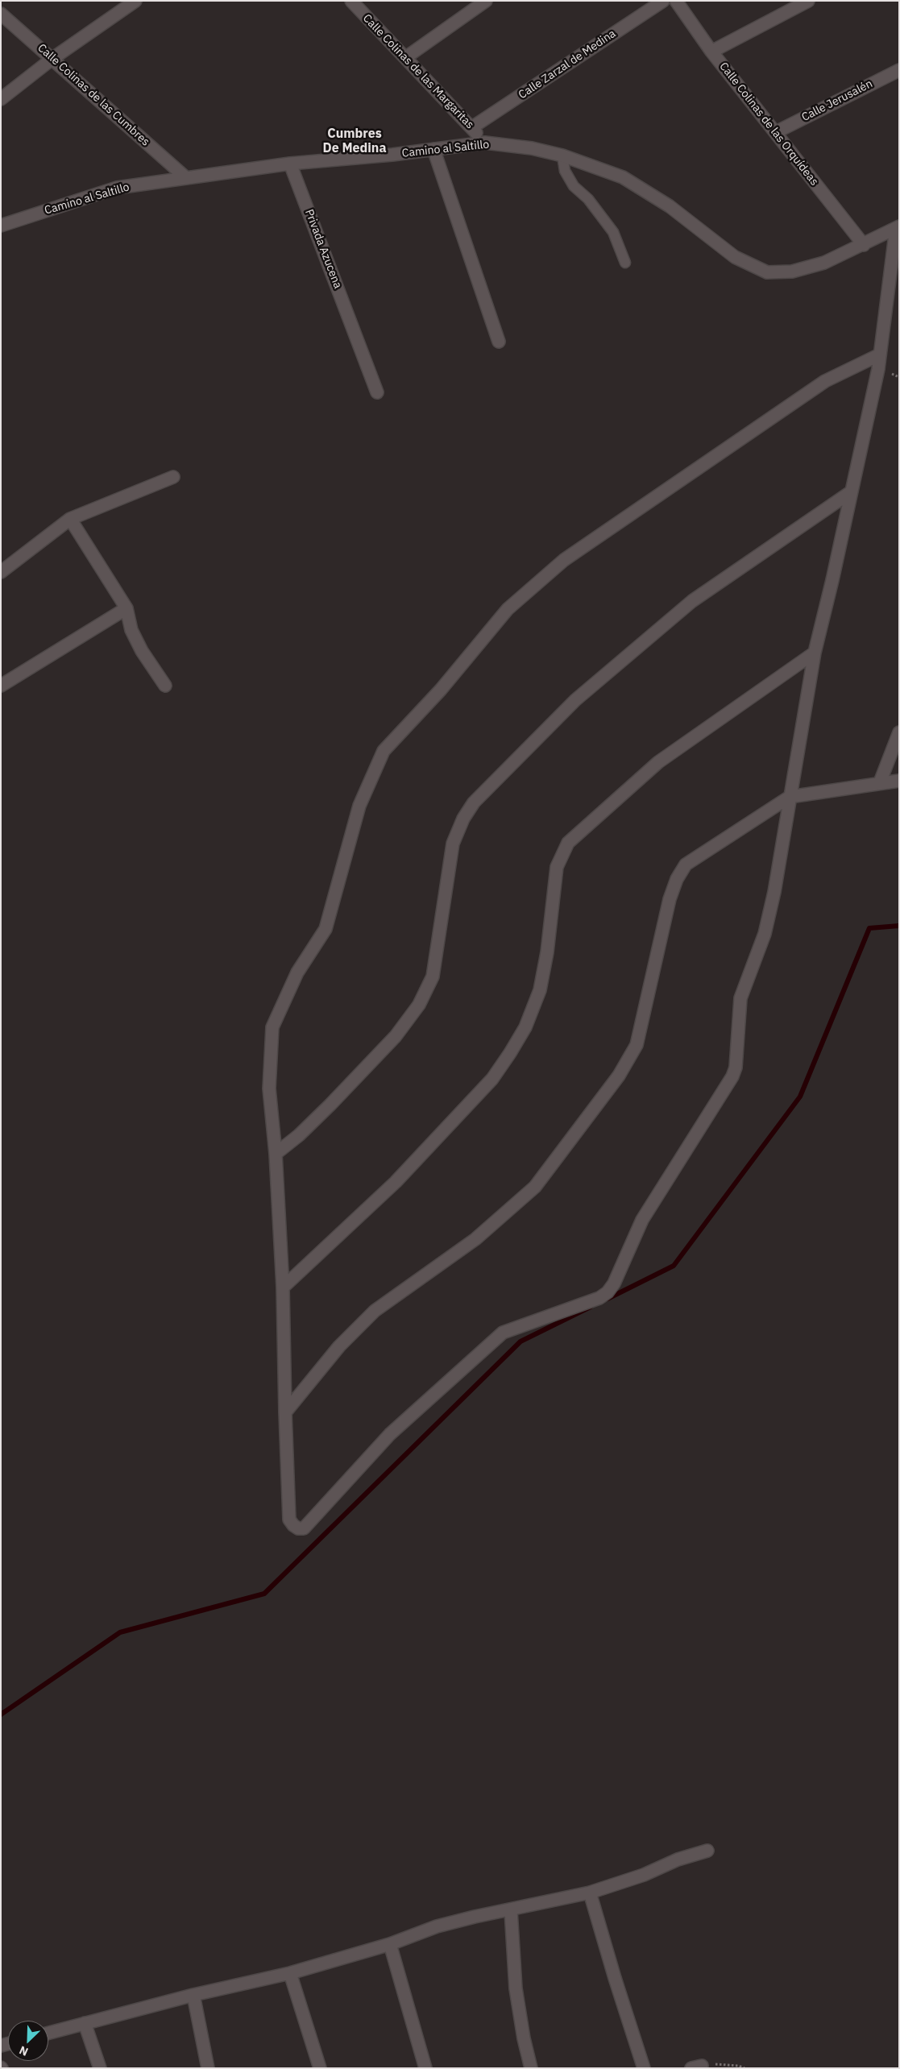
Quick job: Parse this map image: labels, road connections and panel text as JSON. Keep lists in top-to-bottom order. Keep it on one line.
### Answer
{"streets":{"street":["Calle Zarzal de Medina","Calle Colinas de las Margaritas","Calle Colinas de las Cumbres","Calle Jerusalén","Calle Colinas de las Orquídeas","Camino al Saltillo","Privada Azucena"]},"crossings":[["Calle Zarzal de Medina","Calle Colinas de las Margaritas"],["Calle Colinas de las Margaritas","Camino al Saltillo"],["Calle Colinas de las Cumbres","Camino al Saltillo"],["Calle Jerusalén","Calle Colinas de las Orquídeas"],["Calle Colinas de las Orquídeas","Camino al Saltillo"],["Camino al Saltillo","Privada Azucena"]],"districts":["Cumbres De Medina"],"north":"bottom left"}
